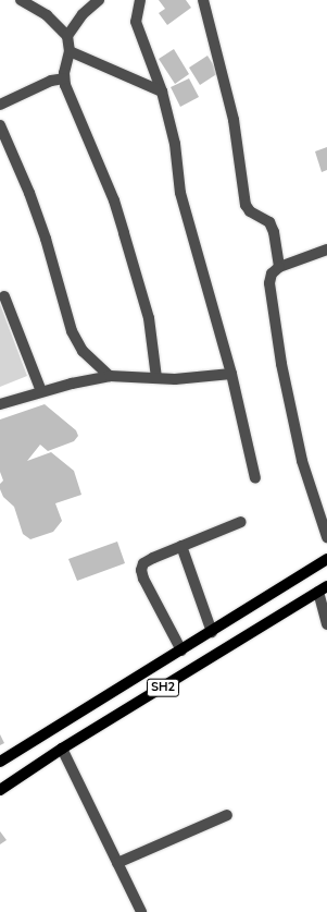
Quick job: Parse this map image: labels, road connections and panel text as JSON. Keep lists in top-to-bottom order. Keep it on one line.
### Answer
{"streets":{"main road":["SH2"]}}
